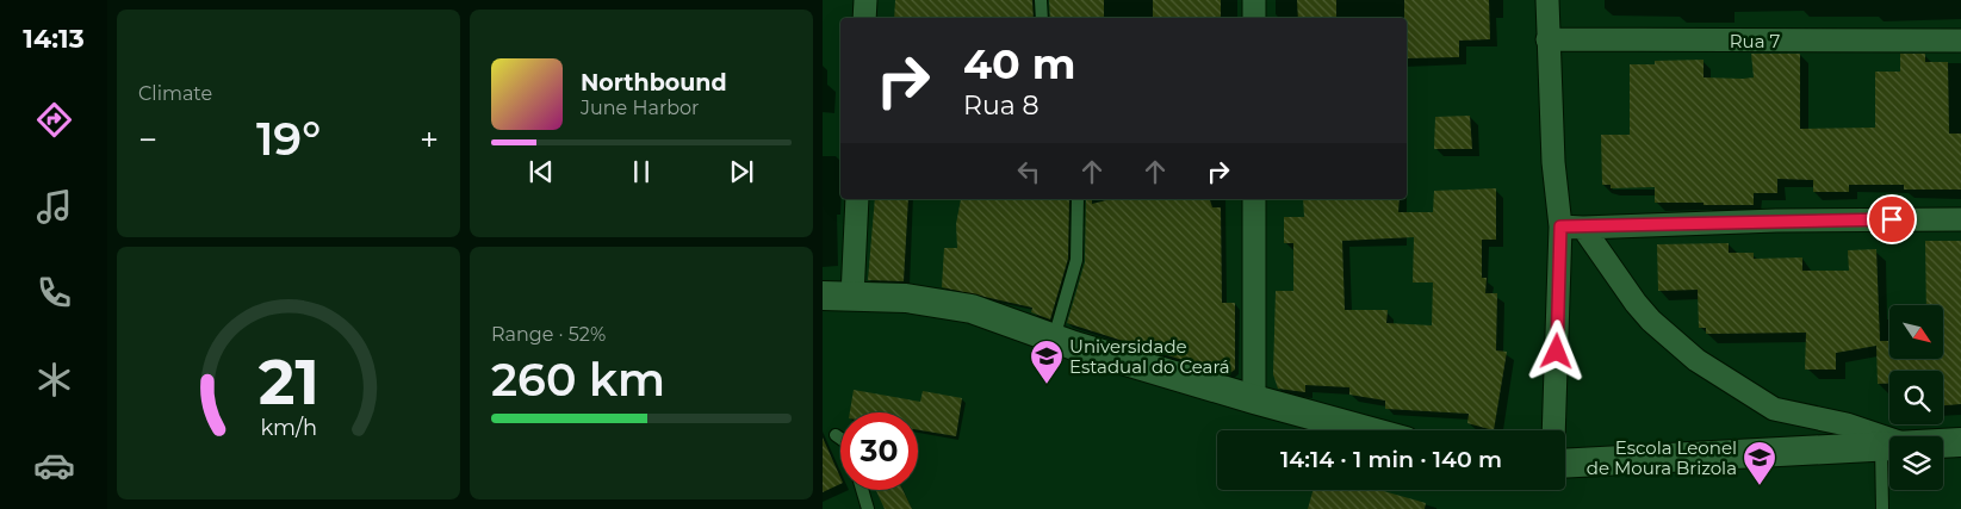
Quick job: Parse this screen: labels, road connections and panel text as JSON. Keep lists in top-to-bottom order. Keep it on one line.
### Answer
{"streets":{"street":["Rua 7"]},"places":{"school or university":["Universidade Estadual do Ceará","Escola Leonel de Moura Brizola"]},"north":"bottom right","page":{"tabs":"14:13","tile":["Climate",["Range · 52%","260 km"]],"turn":["40 m","Rua 8"],"song":["Northbound","June Harbor"],"heat":["−","19°","+"],"limit":"30","trip":"14:14 · 1 min · 140 m","gauge":["21","km/h"]}}
